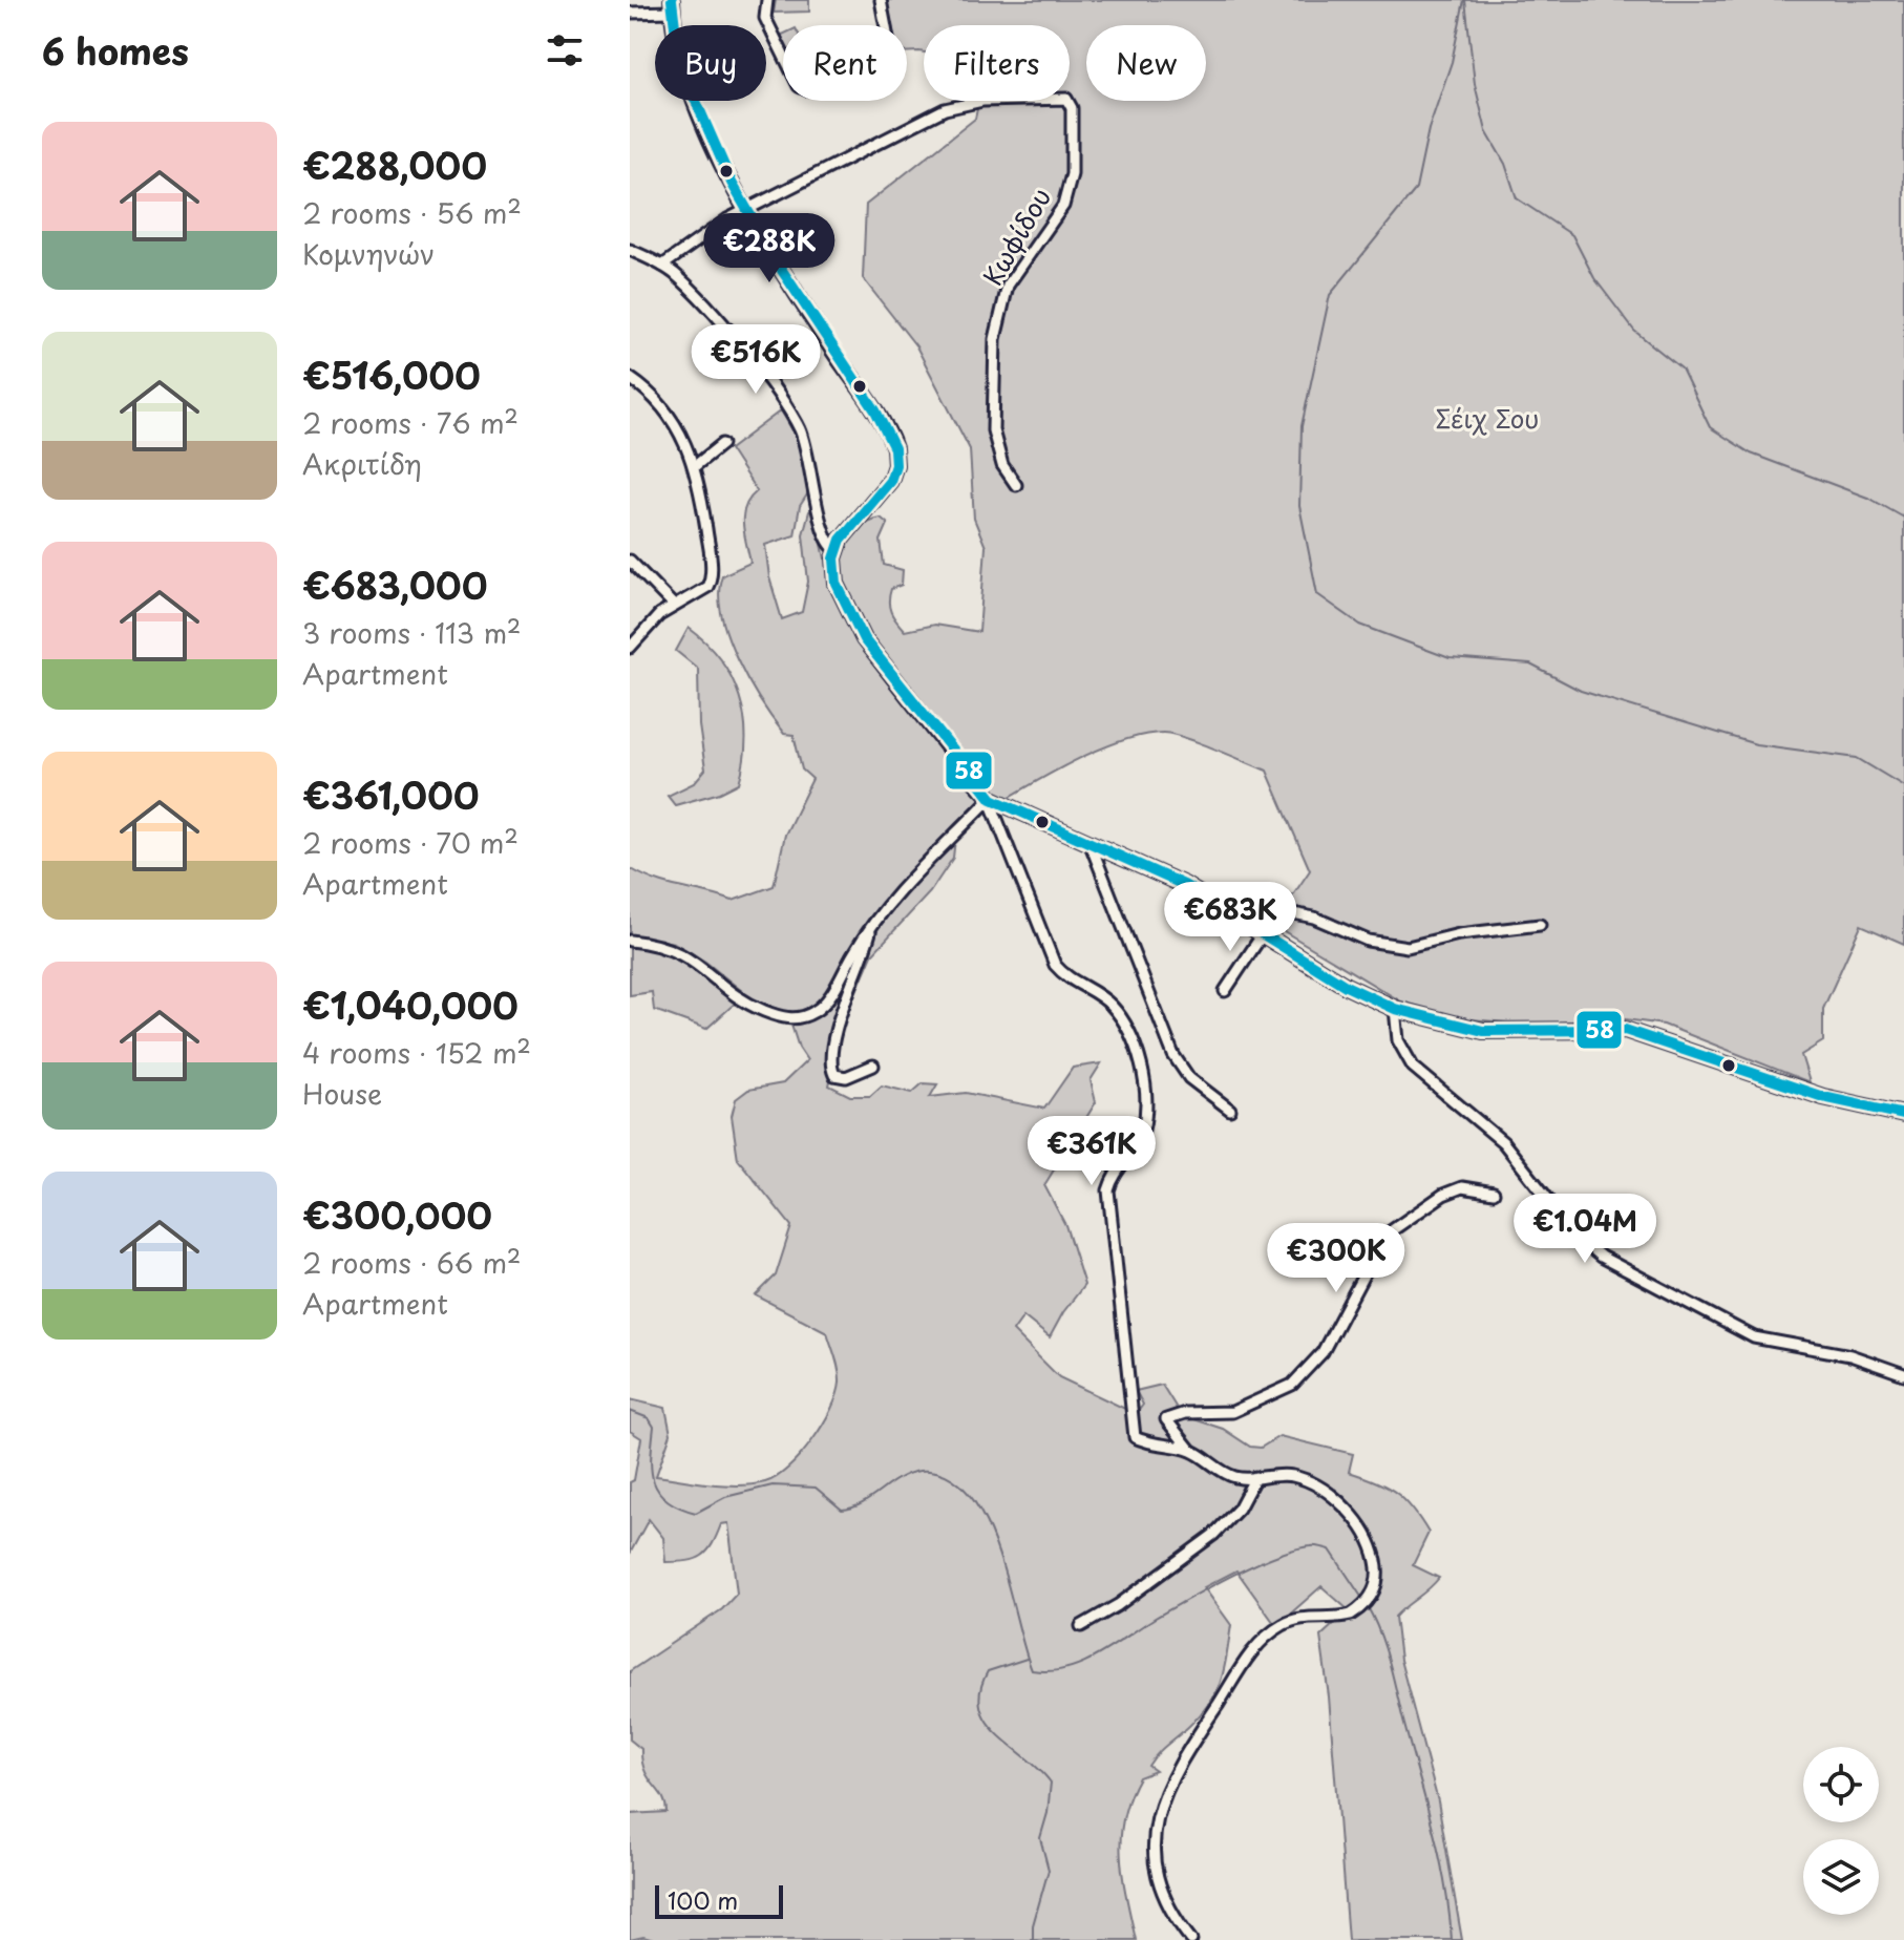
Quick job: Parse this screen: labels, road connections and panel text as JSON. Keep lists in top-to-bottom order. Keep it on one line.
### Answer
{"streets":{"street":["Κωφίδου"]},"parks":["Σέιχ Σου"],"lines":["transit line 58"],"scale_bar":"100 m","page":{"heading":"6 homes","chip":["Buy","Rent","Filters","New"],"list":[{"name":"€288,000","note":"2 rooms · 56 m² · Κομνηνών"},{"name":"€516,000","note":"2 rooms · 76 m² · Ακριτίδη"},{"name":"€683,000","note":"3 rooms · 113 m² · Apartment"},{"name":"€361,000","note":"2 rooms · 70 m² · Apartment"},{"name":"€1,040,000","note":"4 rooms · 152 m² · House"},{"name":"€300,000","note":"2 rooms · 66 m² · Apartment"}],"price":["€288K","€516K","€683K","€361K","€1.04M","€300K"],"scale":"100 m"}}
